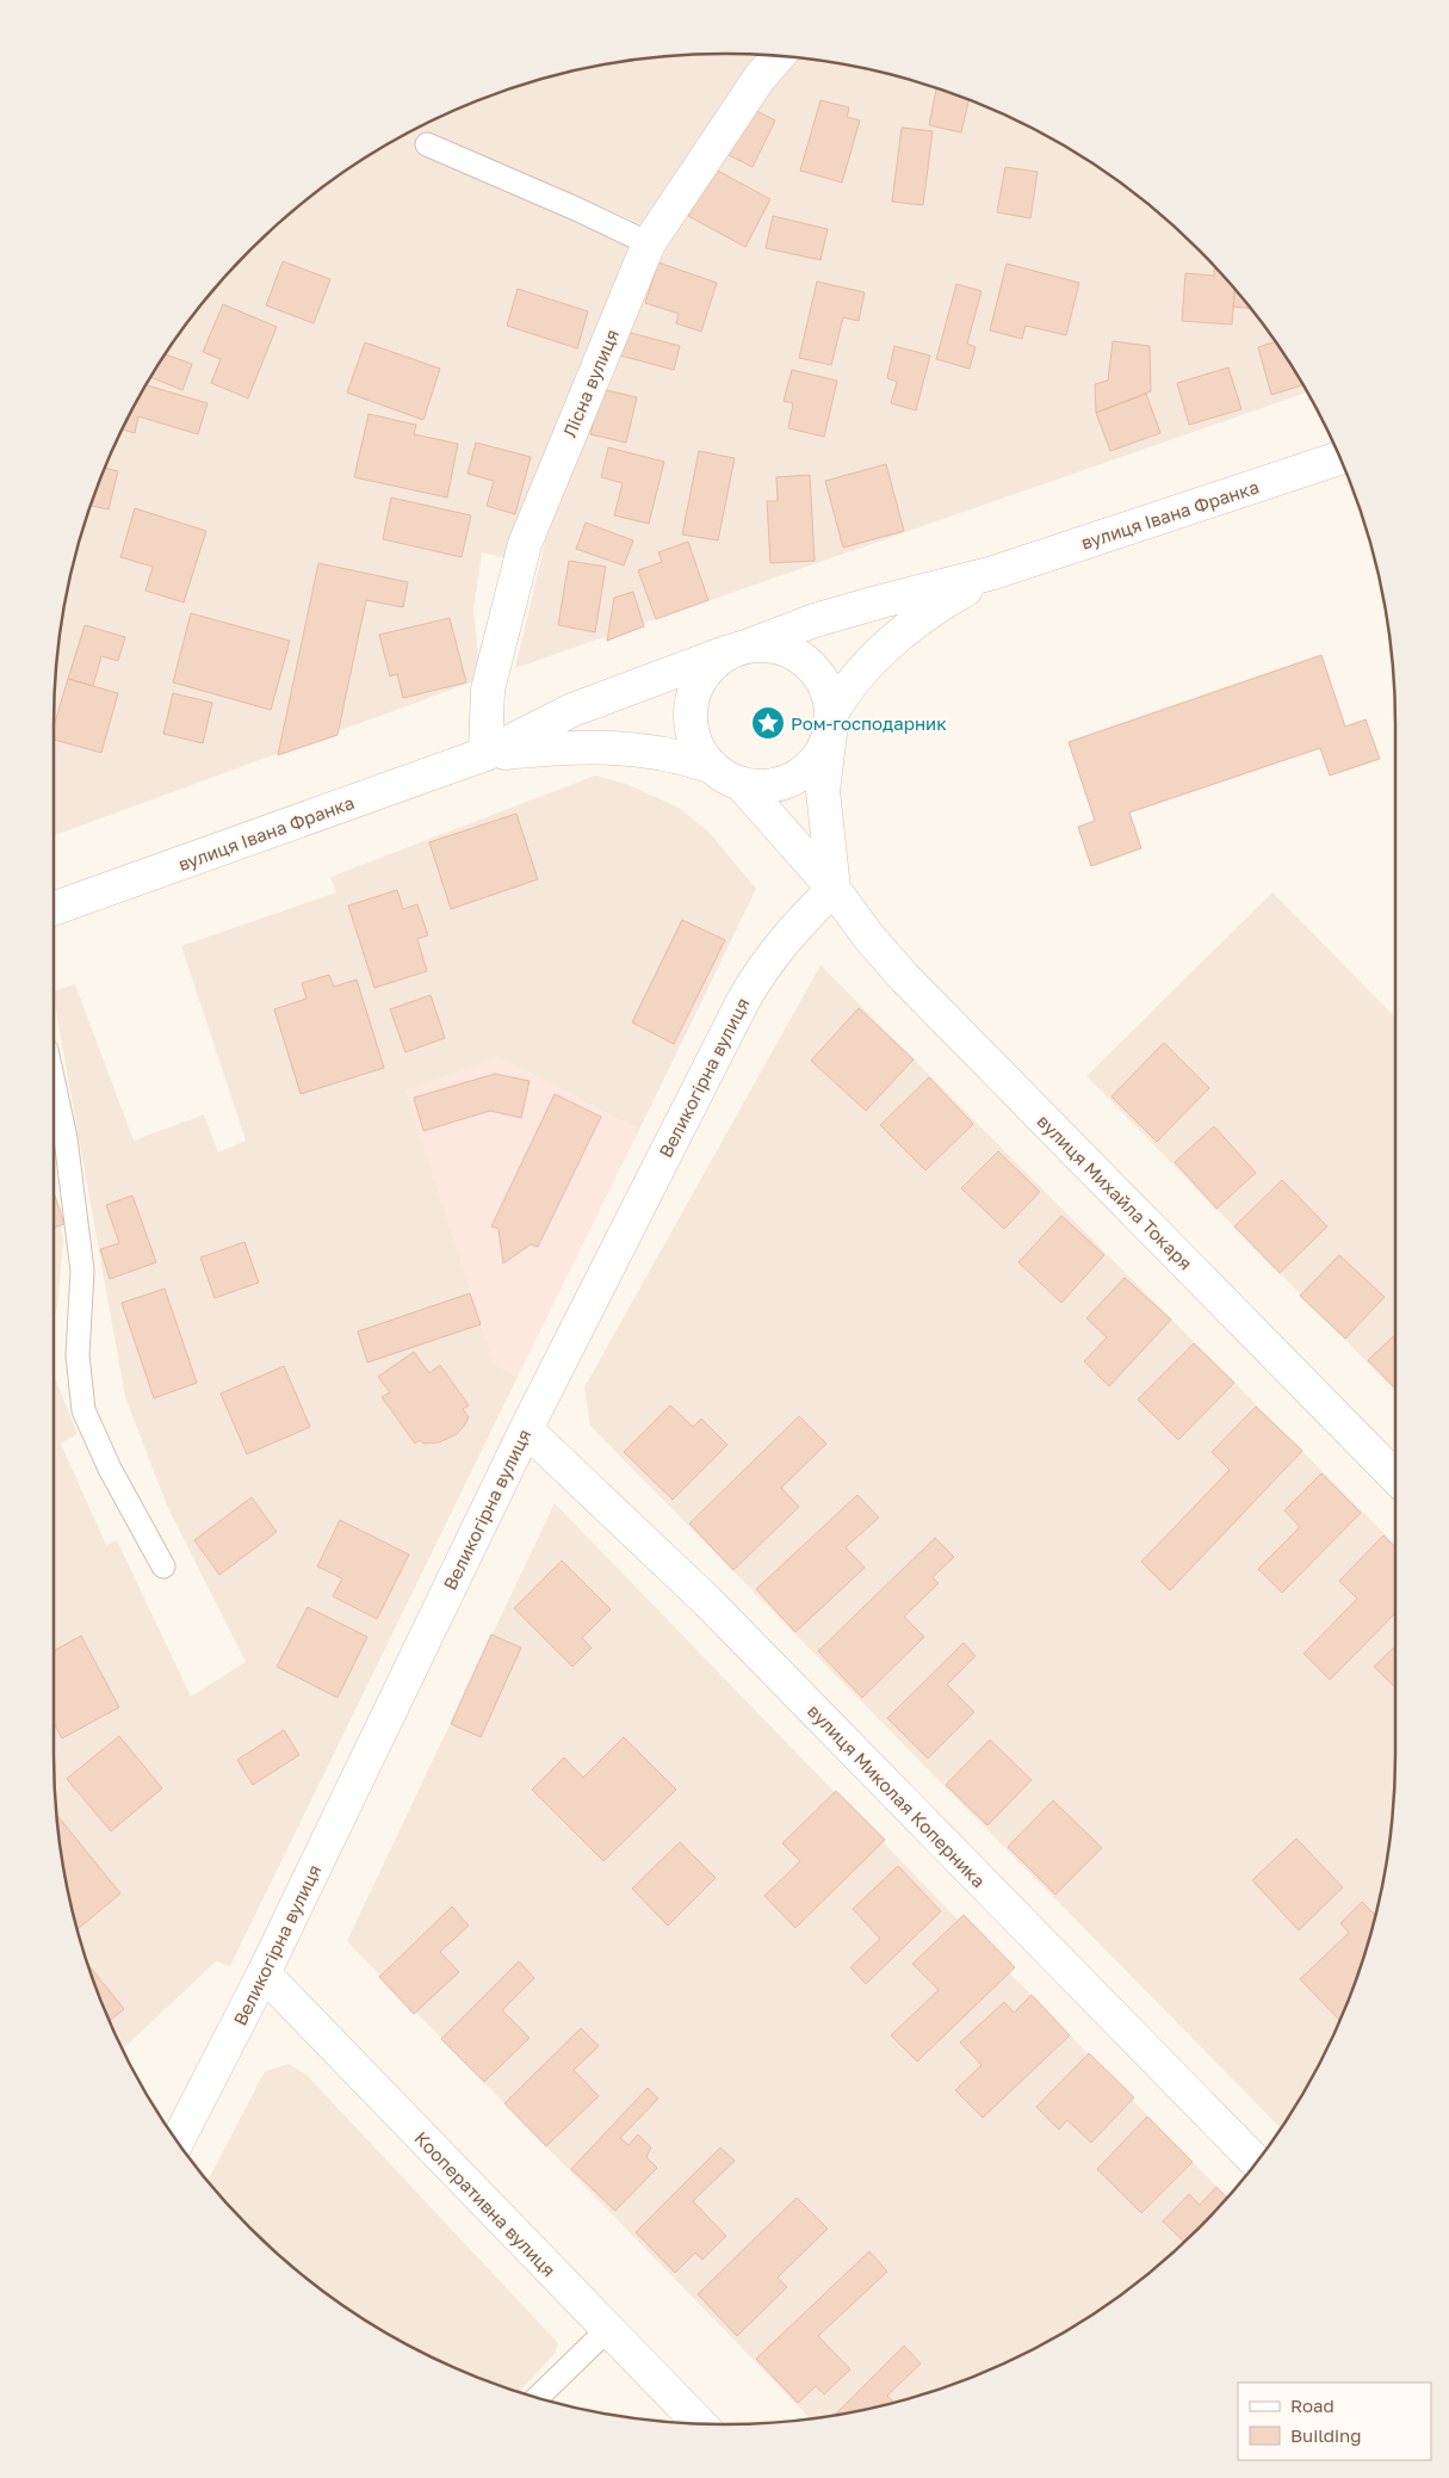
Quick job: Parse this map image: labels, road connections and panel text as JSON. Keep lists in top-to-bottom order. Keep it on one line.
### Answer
{"streets":{"street":["Лісна вулиця","вулиця Івана Франка","Великогірна вулиця","вулиця Михайла Токаря","вулиця Миколая Коперника","Кооперативна вулиця"]},"crossings":[["Лісна вулиця","вулиця Івана Франка"],["вулиця Івана Франка","вулиця Михайла Токаря"],["Великогірна вулиця","вулиця Михайла Токаря"],["Великогірна вулиця","вулиця Миколая Коперника"],["Великогірна вулиця","Кооперативна вулиця"]],"places":{"place":["Ром-господарник"]},"legend":["Road","Building"]}
